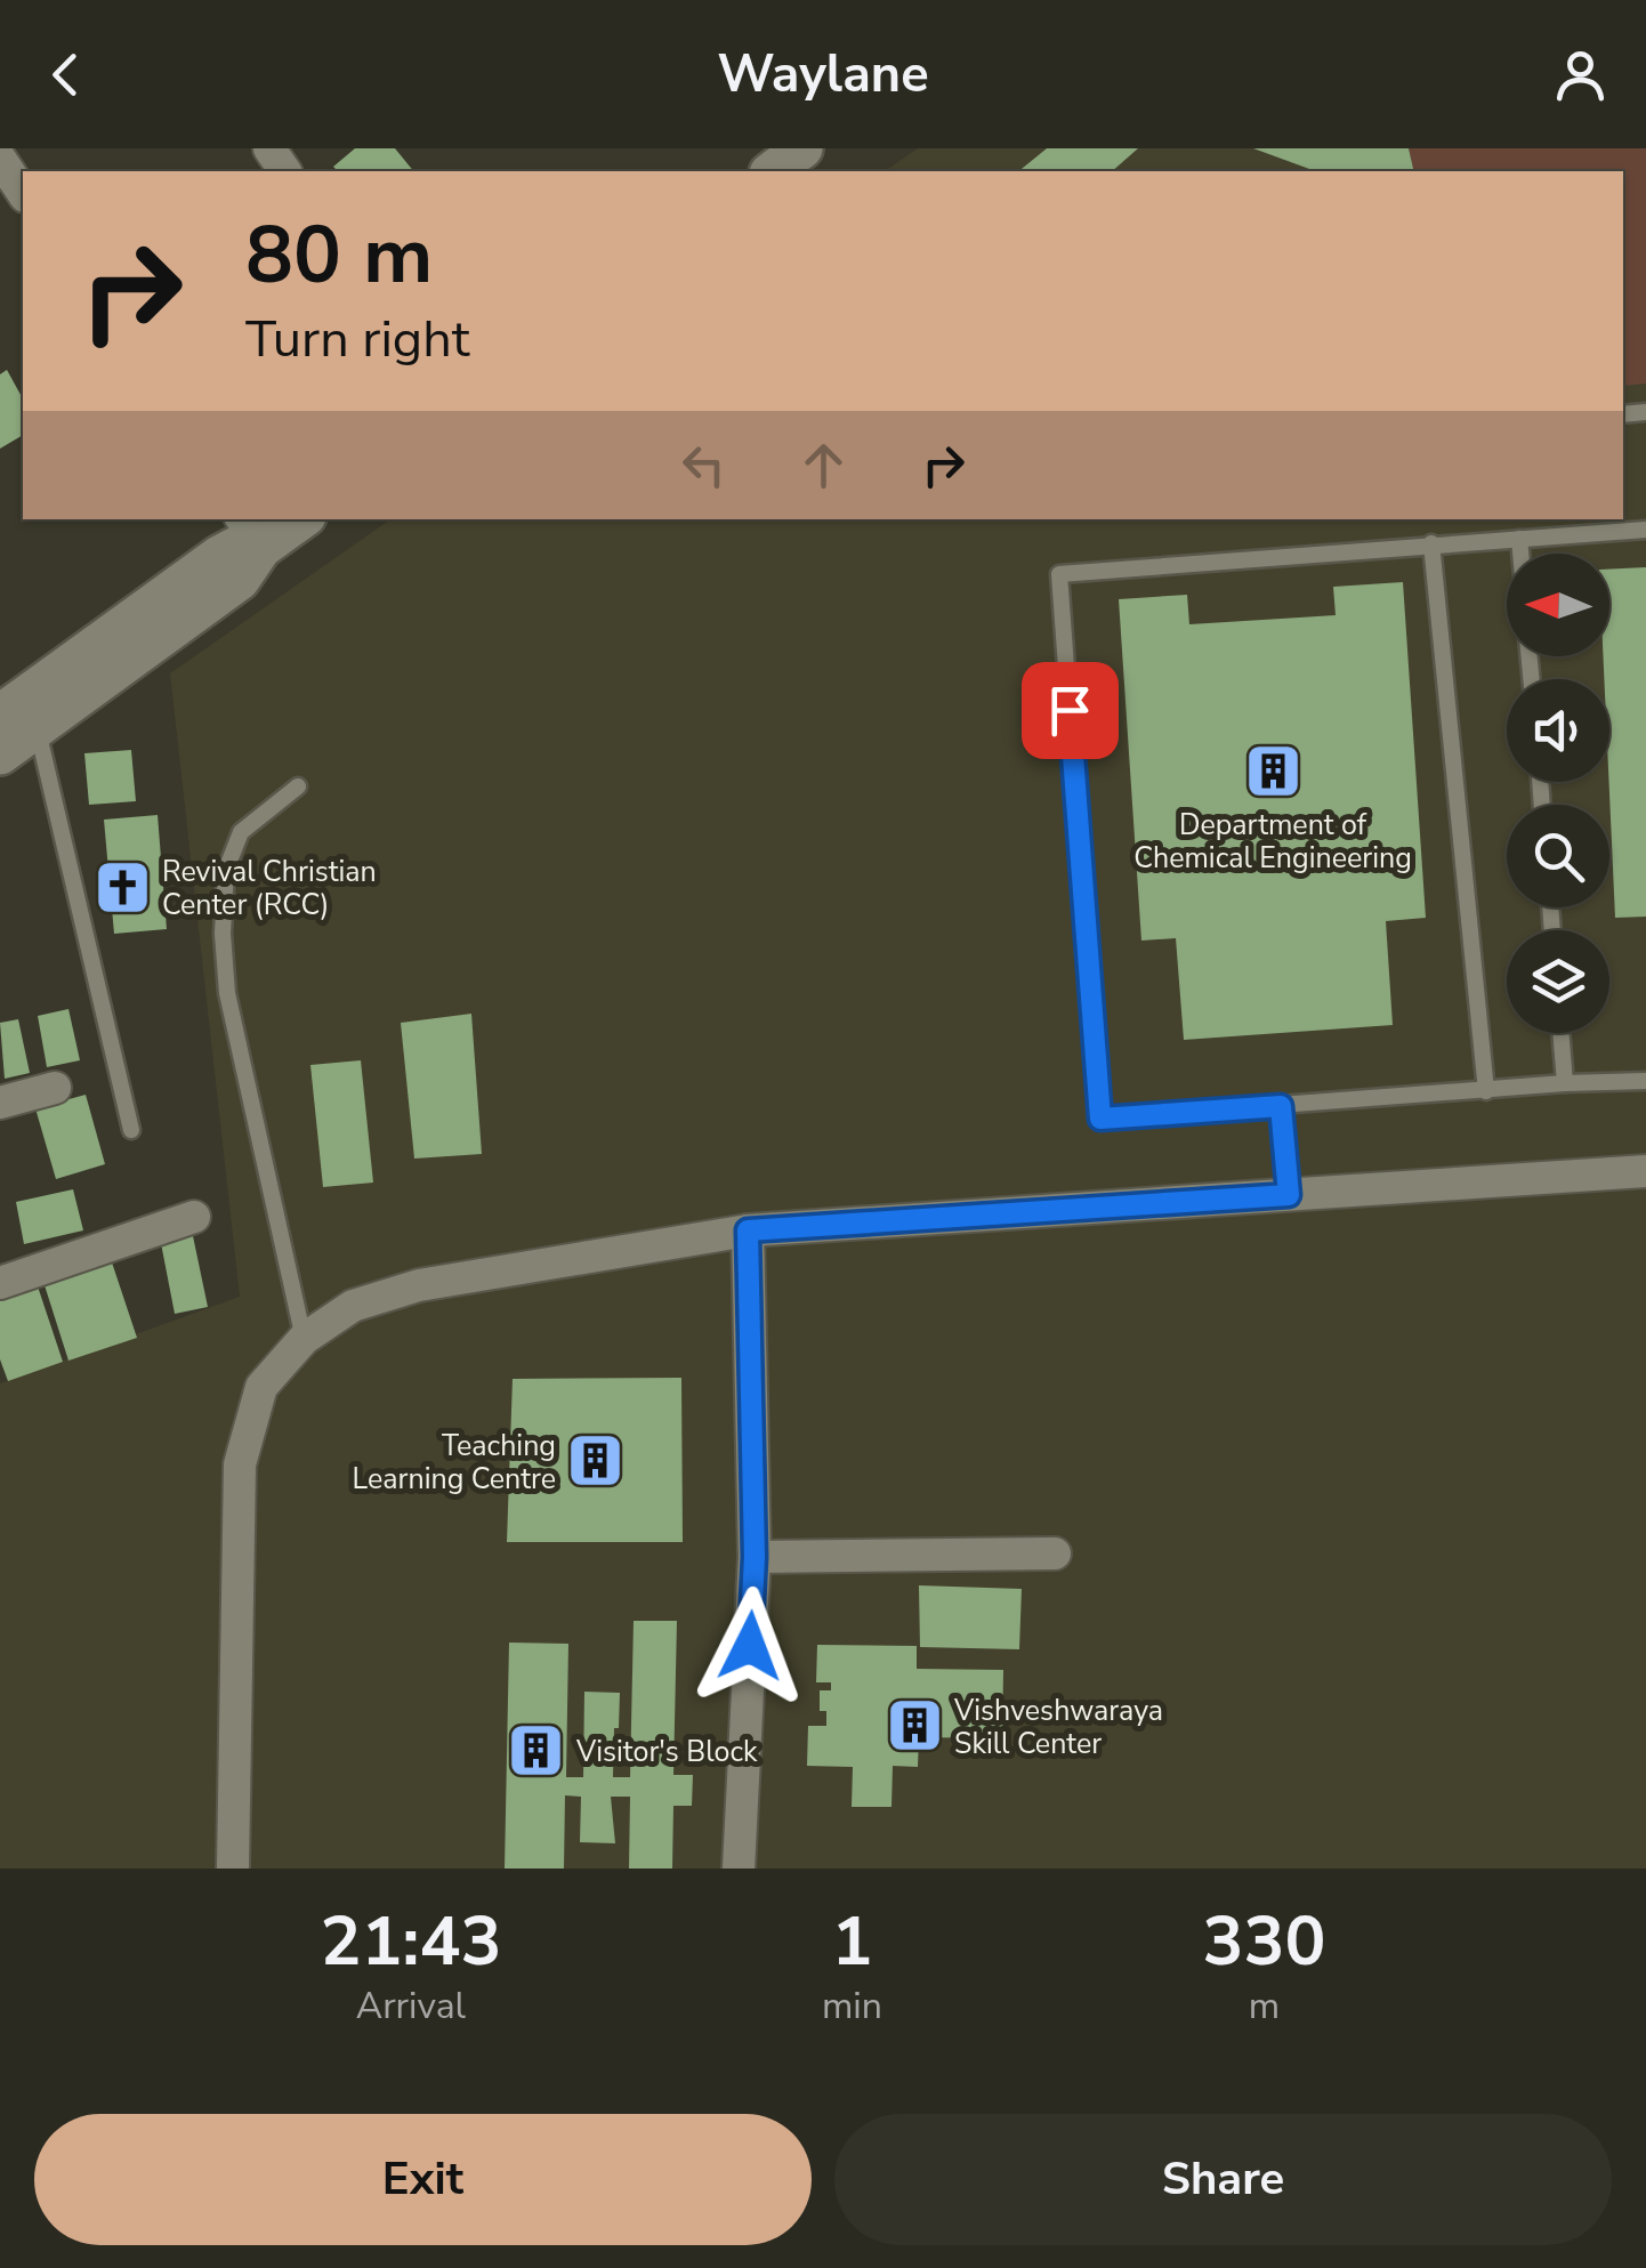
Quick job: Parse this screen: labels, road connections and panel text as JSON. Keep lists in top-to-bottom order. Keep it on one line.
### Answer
{"places":{"building":["Department of Chemical Engineering","Teaching Learning Centre","Vishveshwaraya Skill Center","Visitor's Block"],"church":["Revival Christian Center (RCC)"]},"north":"left","page":{"header":"Waylane","turn":["80 m","Turn right"],"eta":["21:43","Arrival","1","min","330","m"],"buttons":["Exit","Share"]}}
